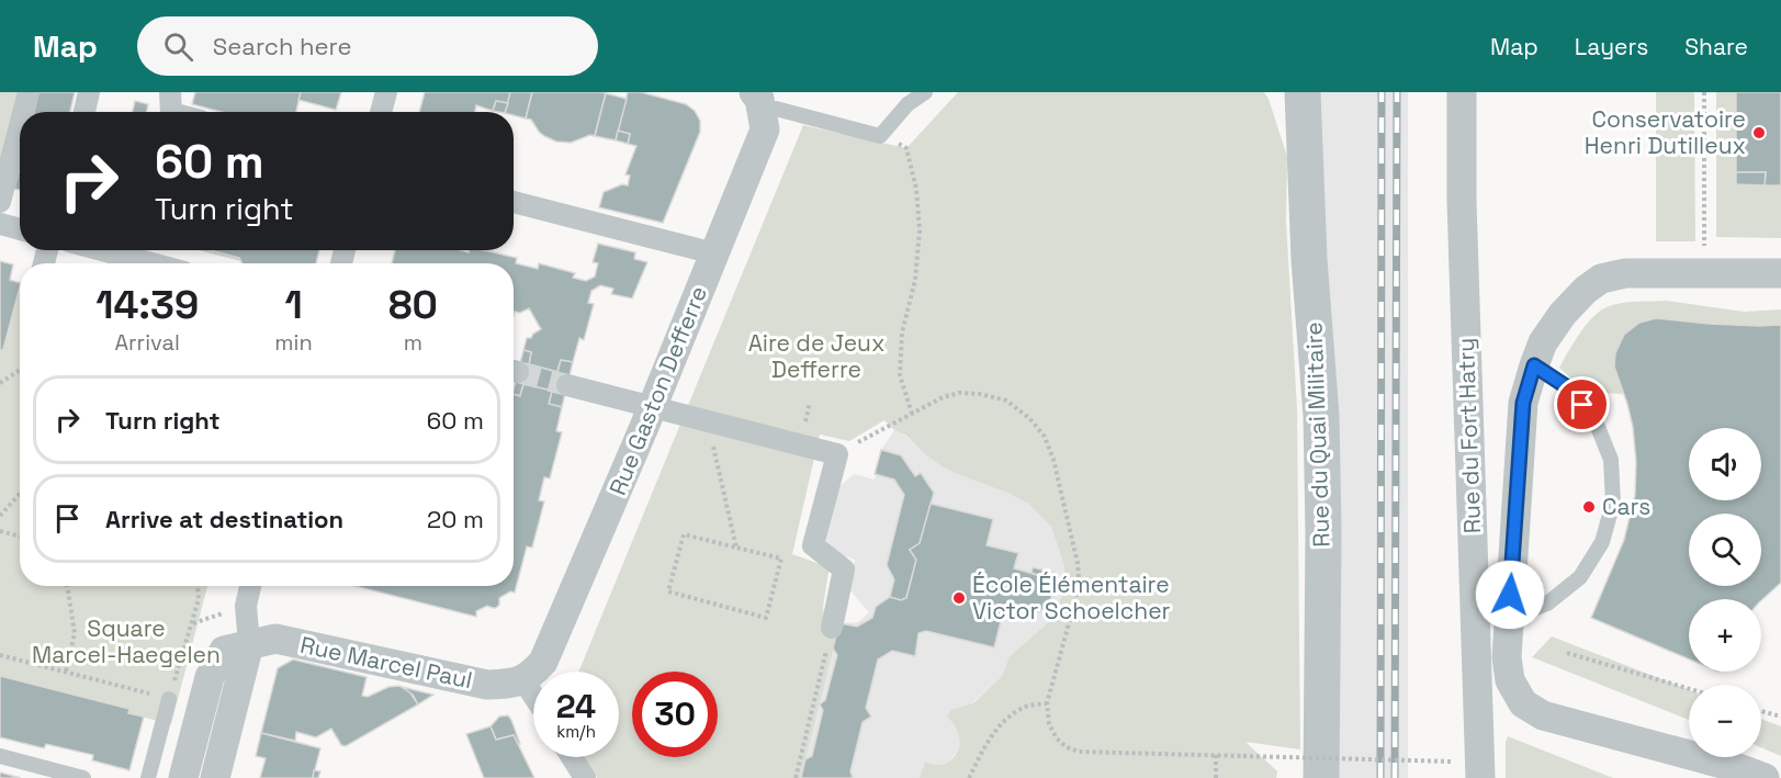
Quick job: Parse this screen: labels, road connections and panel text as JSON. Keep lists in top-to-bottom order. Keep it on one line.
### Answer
{"streets":{"street":["Rue Gaston Defferre","Rue du Quai Militaire","Rue du Fort Hatry","Rue Marcel Paul"]},"crossings":[["Rue Gaston Defferre","Rue Marcel Paul"]],"parks":["Aire de Jeux Defferre","Square Marcel-Haegelen"],"places":["Conservatoire Henri Dutilleux","Cars","École Élémentaire Victor Schoelcher"],"page":{"header":"Map","search":"Search here","nav":["Map","Layers","Share"],"turn":["60 m","Turn right"],"eta":["14:39","Arrival","1","min","80","m"],"list":[{"name":"Turn right","value":"60 m"},{"name":"Arrive at destination","value":"20 m"}],"map_buttons":["+","−"],"speed":"24 km/h","limit":"30"}}
